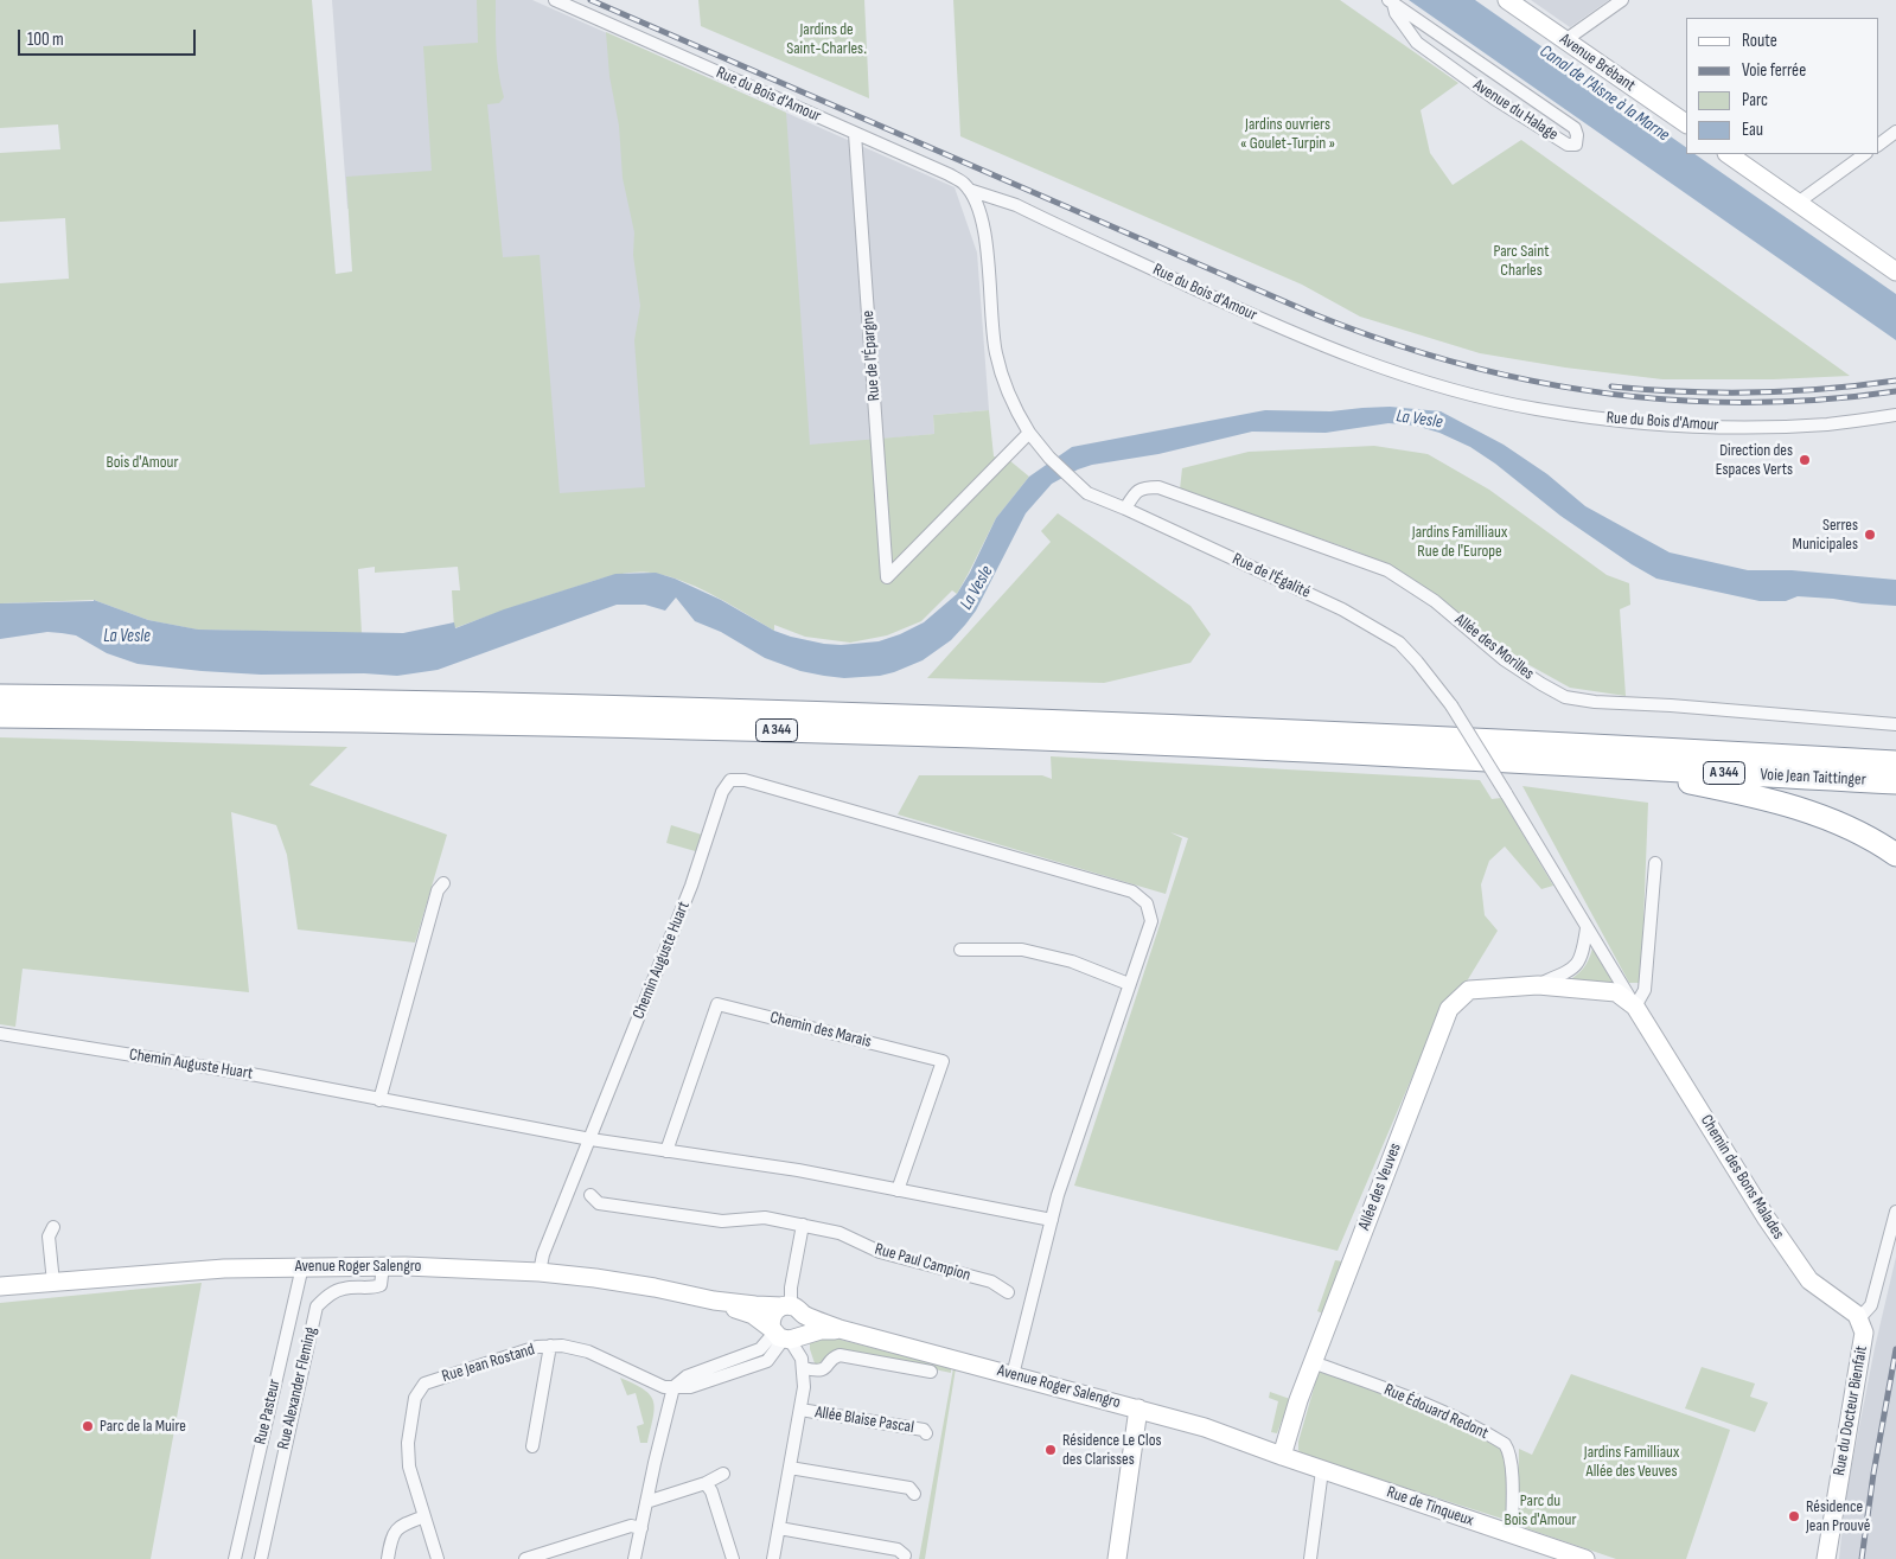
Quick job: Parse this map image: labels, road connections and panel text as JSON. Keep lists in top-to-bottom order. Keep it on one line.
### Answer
{"streets":{"highway":["A 344","Voie Jean Taittinger"],"street":["Avenue Brébant","Rue du Bois d'Amour","Avenue du Halage","Rue de l'Épargne","Rue de l'Égalité","Allée des Morilles","Chemin Auguste Huart","Chemin des Marais","Chemin des Bons Malades","Allée des Veuves","Rue Paul Campion","Avenue Roger Salengro","Rue Jean Rostand","Rue Alexander Fleming","Rue du Docteur Bienfait","Rue Pasteur","Rue Édouard Redont","Allée Blaise Pascal","Rue de Tinqueux"]},"crossings":[["Rue du Bois d'Amour","Rue de l'Épargne"],["Rue de l'Épargne","Rue de l'Égalité"],["Rue de l'Égalité","Allée des Morilles"],["Rue de l'Égalité","Chemin des Bons Malades"],["A 344","Voie Jean Taittinger"],["Chemin Auguste Huart","Avenue Roger Salengro"],["Chemin des Bons Malades","Allée des Veuves"],["Chemin des Bons Malades","Rue du Docteur Bienfait"],["Allée des Veuves","Avenue Roger Salengro"],["Allée des Veuves","Rue Édouard Redont"],["Allée des Veuves","Rue de Tinqueux"],["Avenue Roger Salengro","Rue Alexander Fleming"],["Avenue Roger Salengro","Rue Pasteur"],["Avenue Roger Salengro","Allée Blaise Pascal"],["Avenue Roger Salengro","Rue de Tinqueux"],["Rue Édouard Redont","Rue de Tinqueux"]],"water":["Canal de l'Aisne à la Marne","La Vesle"],"parks":["Jardins de Saint-Charles.","Jardins ouvriers « Goulet-Turpin »","Parc Saint Charles","Bois d'Amour","Jardins Familliaux Rue de l'Europe","Jardins Familliaux Allée des Veuves","Parc du Bois d'Amour"],"places":["Direction des Espaces Verts","Serres Municipales","Parc de la Muire","Résidence Le Clos des Clarisses","Résidence Jean Prouvé"],"legend":["Route","Voie ferrée","Parc","Eau"],"scale_bar":"100 m"}
